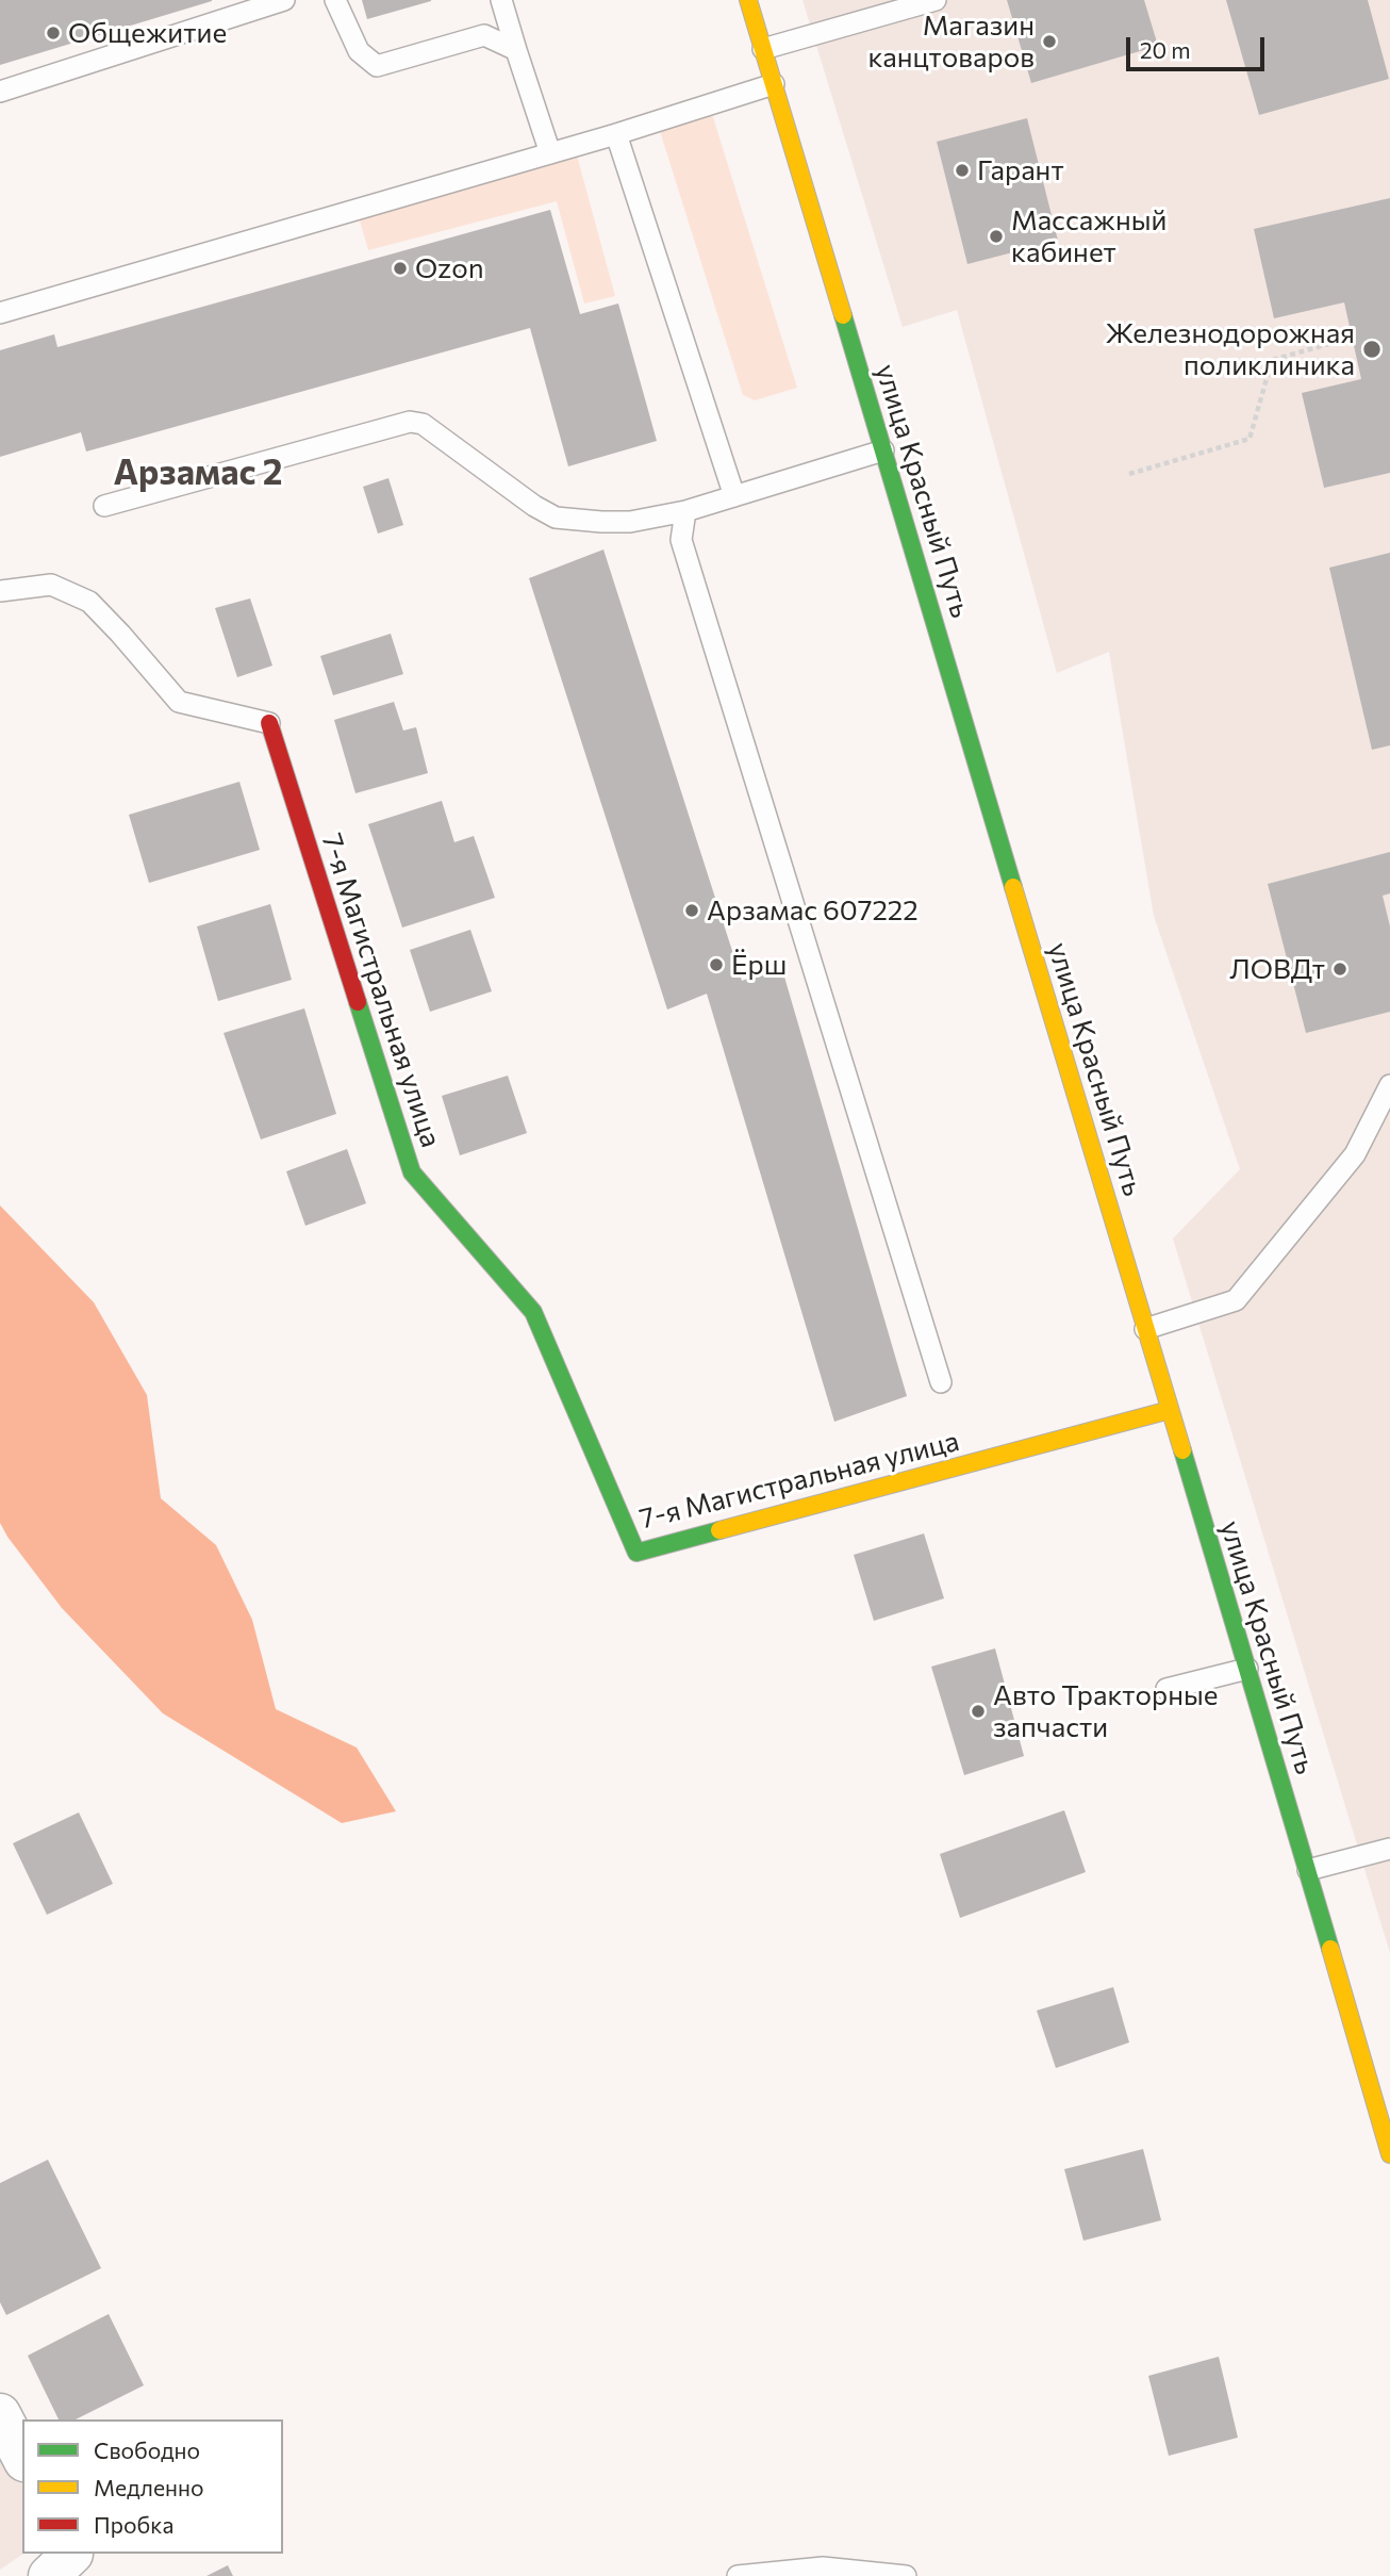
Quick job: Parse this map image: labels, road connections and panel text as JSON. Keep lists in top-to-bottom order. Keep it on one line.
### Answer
{"streets":{"main road":["улица Красный Путь","7-я Магистральная улица"]},"crossings":[["улица Красный Путь","7-я Магистральная улица"]],"districts":["Арзамас 2"],"places":["Общежитие","Магазин канцтоваров","Гарант","Массажный кабинет","Ozon","Железнодорожная поликлиника","Арзамас 607222","Ёрш","ЛОВДт","Авто Тракторные запчасти"],"legend":["Свободно","Медленно","Пробка"],"scale_bar":"20 m"}
